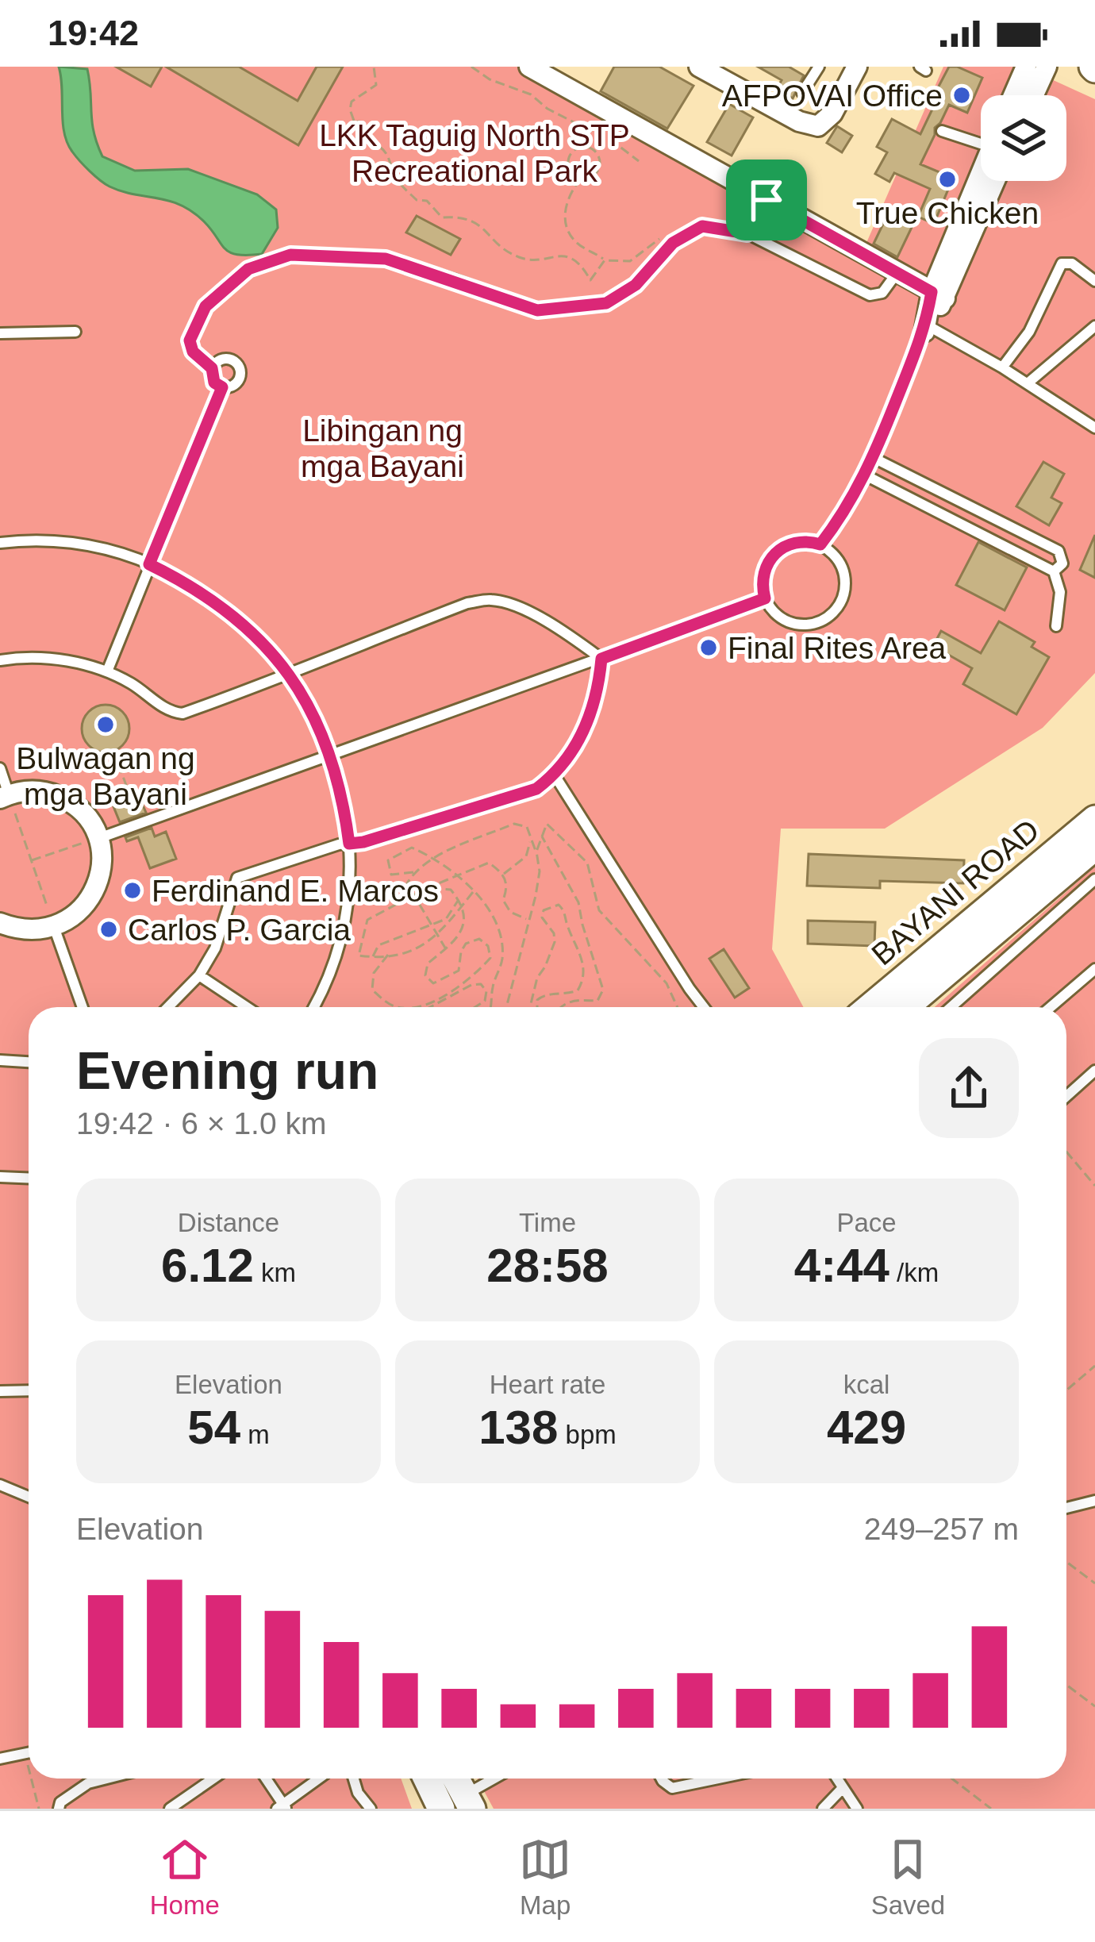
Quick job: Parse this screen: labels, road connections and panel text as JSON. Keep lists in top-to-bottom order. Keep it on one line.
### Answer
{"streets":{"main road":["BAYANI ROAD"]},"parks":["LKK Taguig North STP Recreational Park","Libingan ng mga Bayani"],"places":["AFPOVAI Office","True Chicken","Final Rites Area","Bulwagan ng mga Bayani","Ferdinand E. Marcos","Carlos P. Garcia"],"page":{"status":"19:42","heading":["Evening run","19:42 · 6 × 1.0 km"],"stats":[["Distance","6.12 km"],["Time","28:58"],["Pace","4:44 /km"],["Elevation","54 m"],["Heart rate","138 bpm"],["kcal","429"]],"chart":["Elevation","249–257 m"],"tabs":["Home","Map","Saved"]}}
